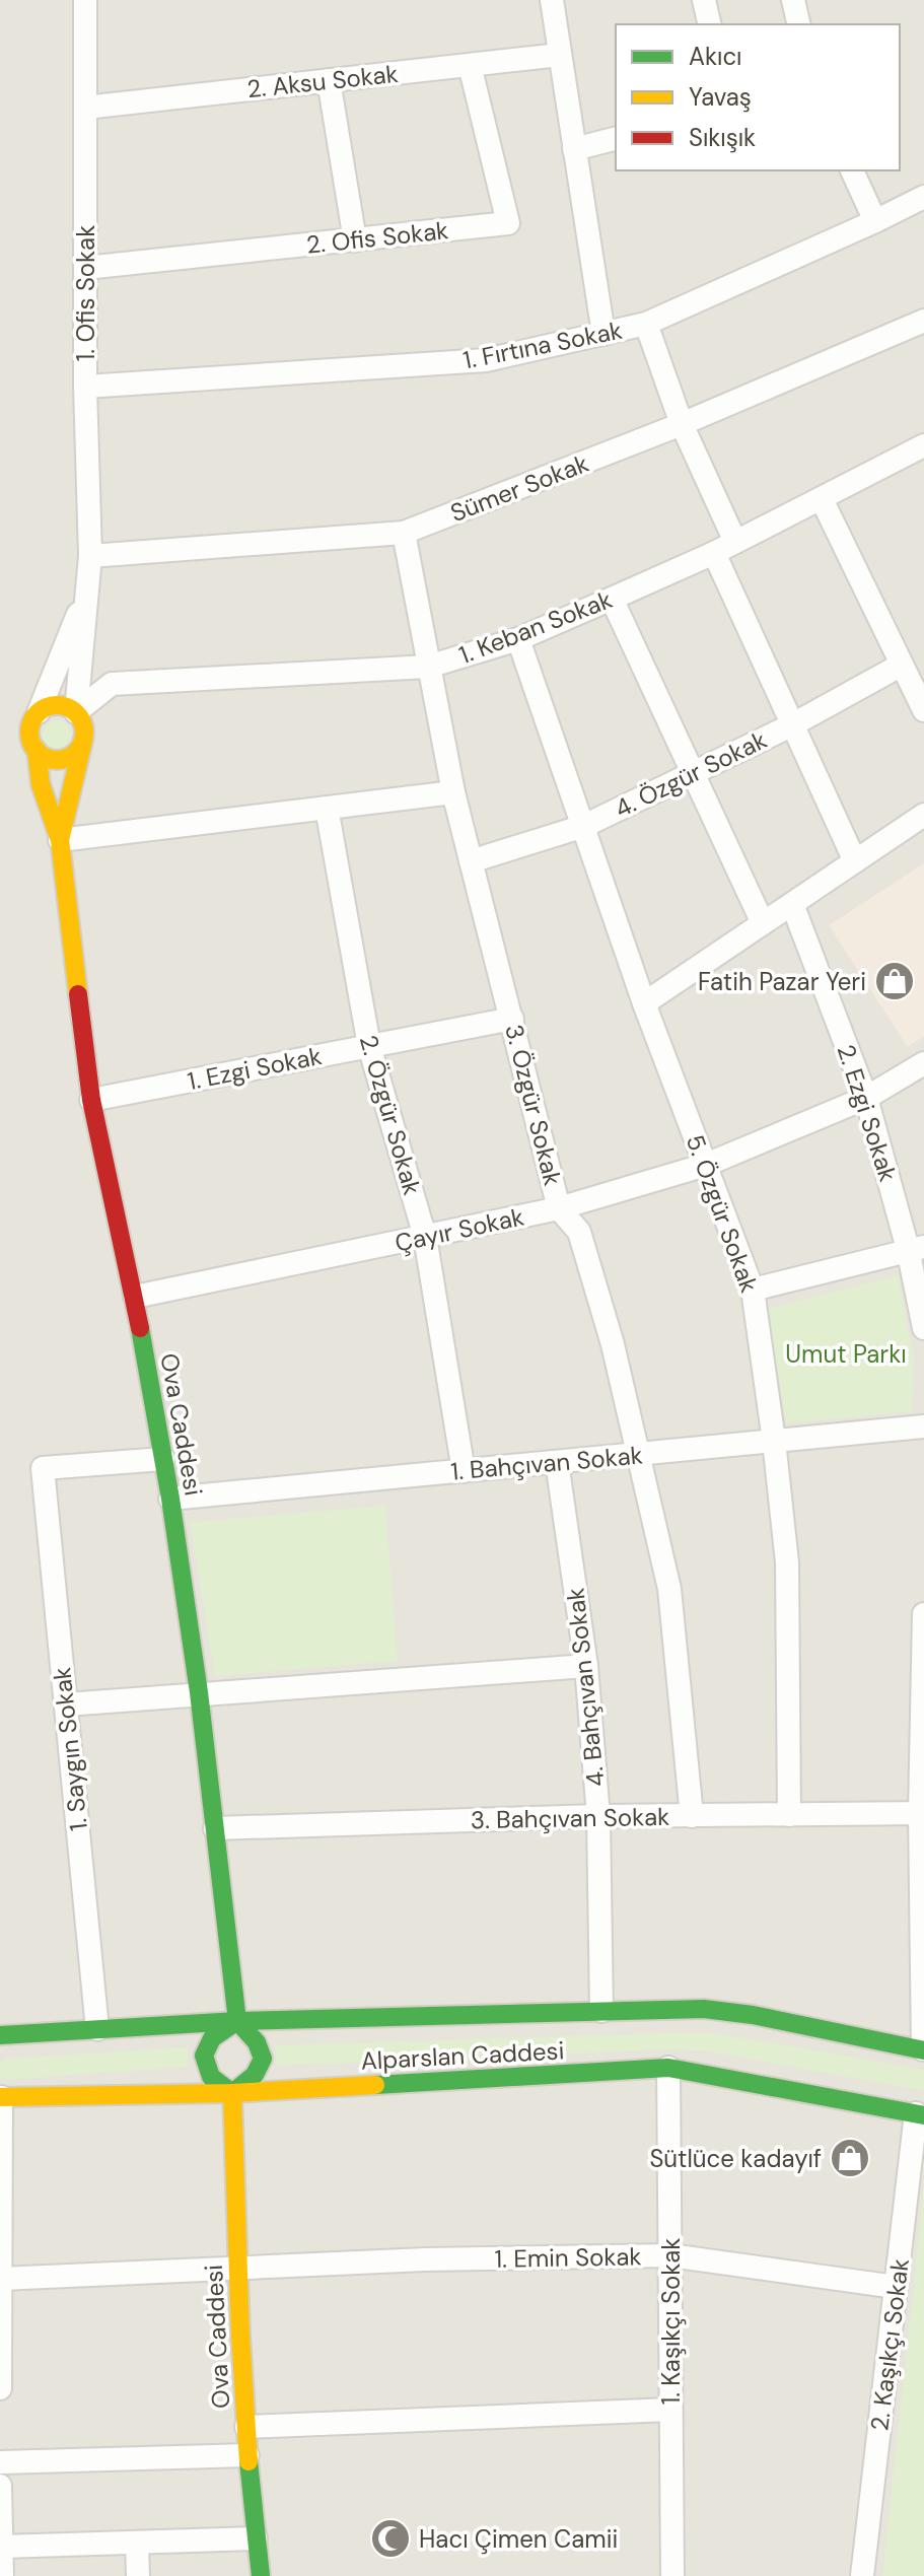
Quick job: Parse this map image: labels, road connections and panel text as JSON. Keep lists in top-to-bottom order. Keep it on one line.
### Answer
{"streets":{"street":["2. Aksu Sokak","2. Ofis Sokak","1. Ofis Sokak","1. Fırtına Sokak","Sümer Sokak","1. Keban Sokak","4. Özgür Sokak","1. Ezgi Sokak","3. Özgür Sokak","2. Ezgi Sokak","2. Özgür Sokak","5. Özgür Sokak","Çayır Sokak","Ova Caddesi","1. Bahçıvan Sokak","4. Bahçıvan Sokak","1. Saygın Sokak","3. Bahçıvan Sokak","Alparslan Caddesi","1. Emin Sokak","1. Kaşıkçı Sokak","2. Kaşıkçı Sokak"]},"crossings":[["2. Aksu Sokak","2. Ofis Sokak"],["2. Aksu Sokak","1. Ofis Sokak"],["2. Ofis Sokak","1. Ofis Sokak"],["1. Ofis Sokak","1. Fırtına Sokak"],["1. Ofis Sokak","Sümer Sokak"],["1. Ofis Sokak","1. Keban Sokak"],["Sümer Sokak","3. Özgür Sokak"],["1. Keban Sokak","3. Özgür Sokak"],["1. Keban Sokak","5. Özgür Sokak"],["4. Özgür Sokak","3. Özgür Sokak"],["4. Özgür Sokak","5. Özgür Sokak"],["1. Ezgi Sokak","3. Özgür Sokak"],["1. Ezgi Sokak","2. Özgür Sokak"],["1. Ezgi Sokak","Ova Caddesi"],["3. Özgür Sokak","Çayır Sokak"],["3. Özgür Sokak","1. Bahçıvan Sokak"],["3. Özgür Sokak","3. Bahçıvan Sokak"],["2. Ezgi Sokak","Çayır Sokak"],["2. Özgür Sokak","Çayır Sokak"],["2. Özgür Sokak","1. Bahçıvan Sokak"],["5. Özgür Sokak","Çayır Sokak"],["5. Özgür Sokak","1. Bahçıvan Sokak"],["5. Özgür Sokak","3. Bahçıvan Sokak"],["Çayır Sokak","Ova Caddesi"],["Ova Caddesi","1. Bahçıvan Sokak"],["Ova Caddesi","1. Saygın Sokak"],["Ova Caddesi","3. Bahçıvan Sokak"],["Ova Caddesi","Alparslan Caddesi"],["Ova Caddesi","1. Emin Sokak"],["1. Bahçıvan Sokak","4. Bahçıvan Sokak"],["4. Bahçıvan Sokak","3. Bahçıvan Sokak"],["4. Bahçıvan Sokak","Alparslan Caddesi"],["1. Saygın Sokak","Alparslan Caddesi"],["Alparslan Caddesi","1. Kaşıkçı Sokak"],["Alparslan Caddesi","2. Kaşıkçı Sokak"],["1. Emin Sokak","1. Kaşıkçı Sokak"],["1. Emin Sokak","2. Kaşıkçı Sokak"]],"parks":["Umut Parkı"],"places":{"shop":["Fatih Pazar Yeri","Sütlüce kadayıf"],"mosque":["Hacı Çimen Camii"]},"legend":["Akıcı","Yavaş","Sıkışık"]}
